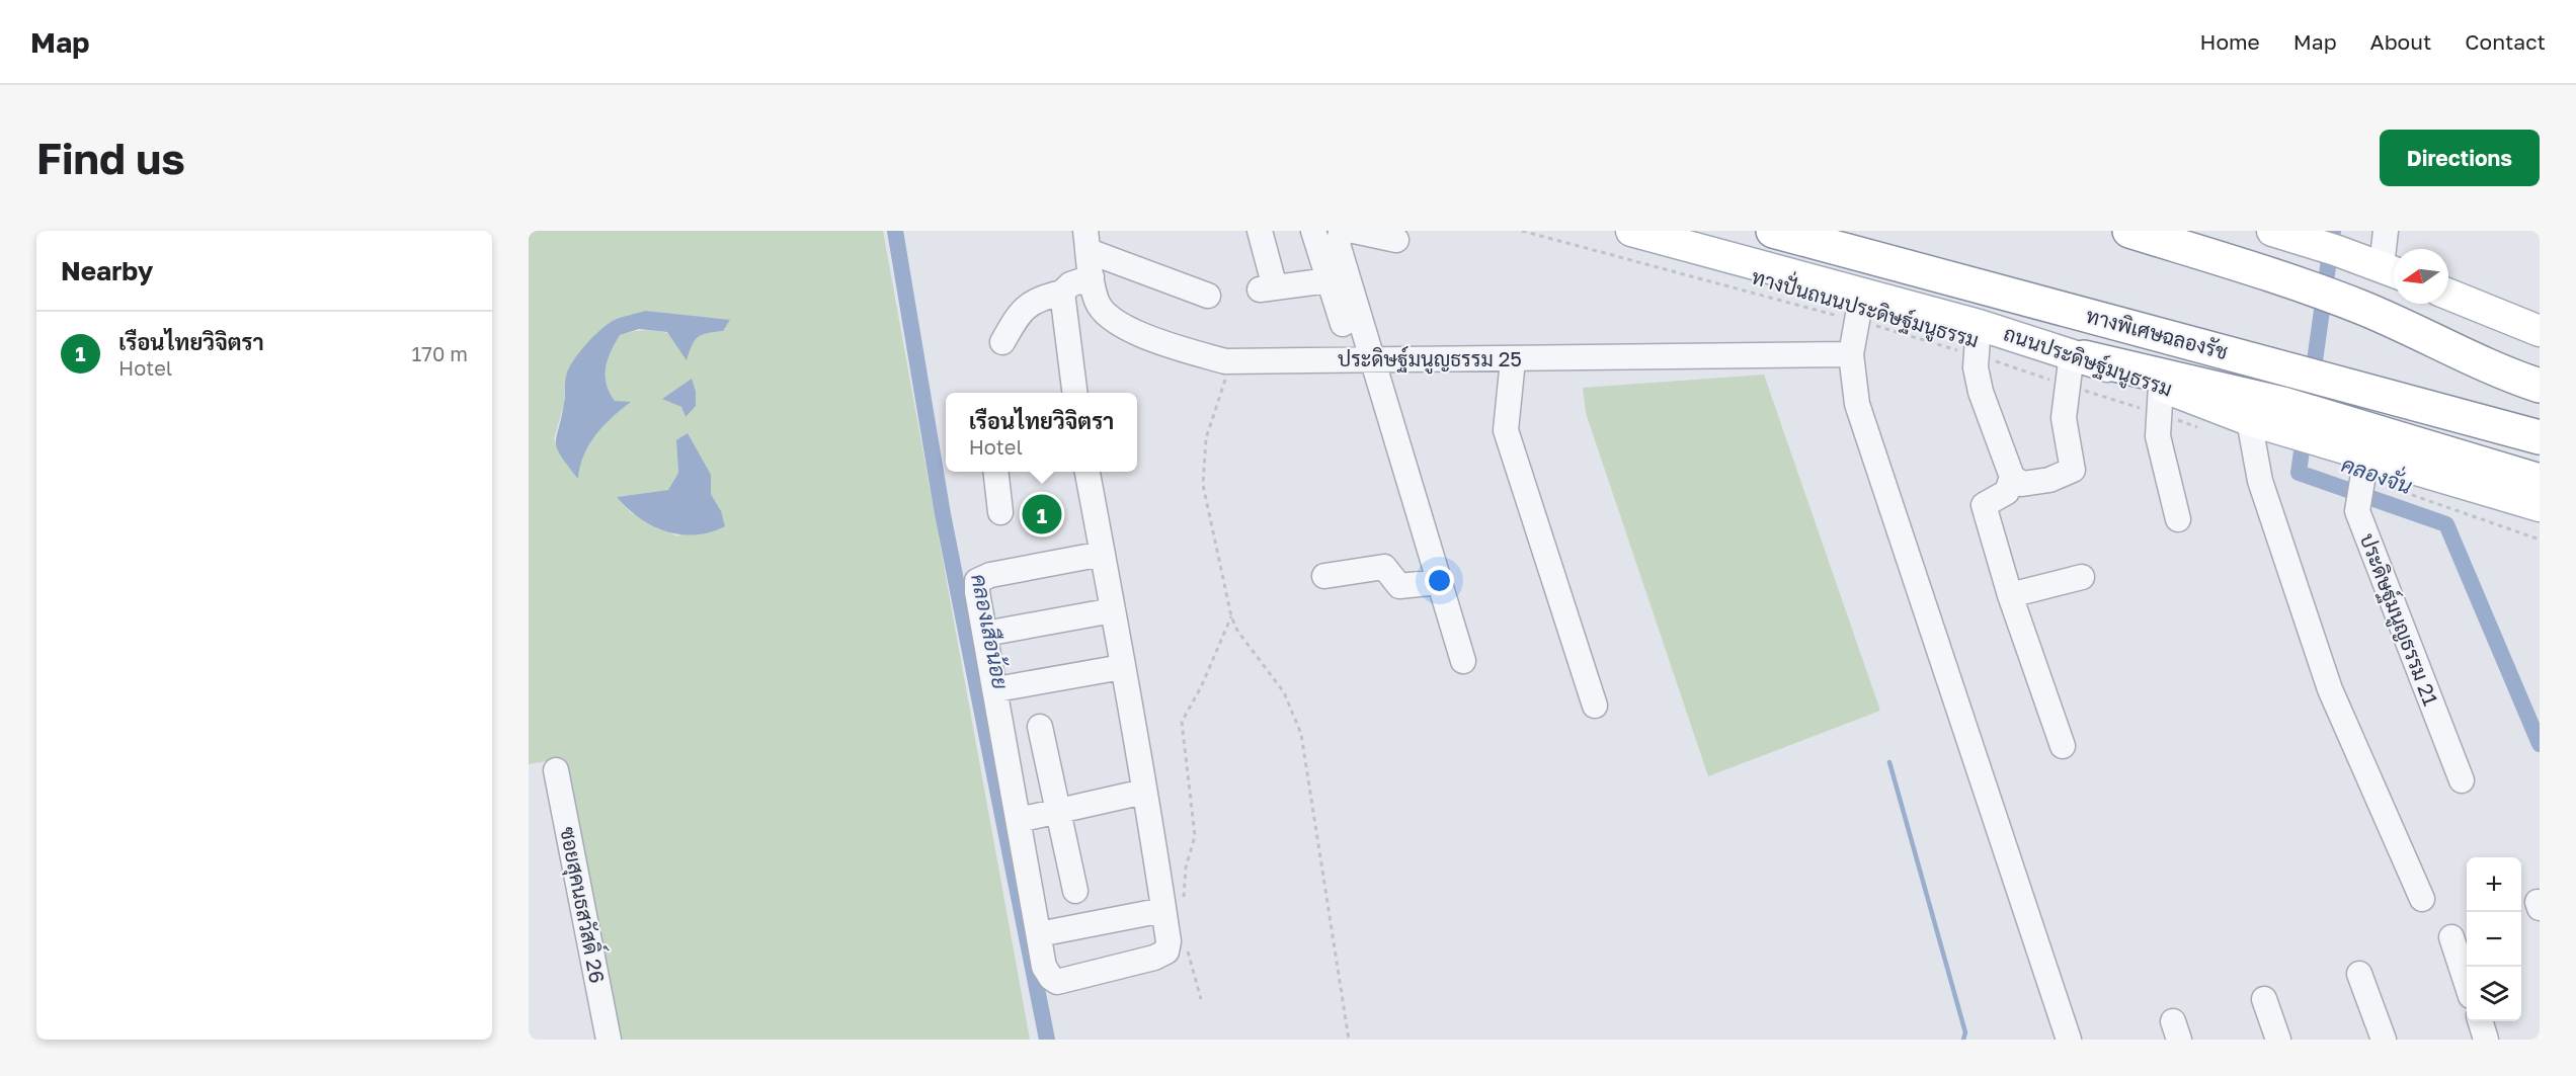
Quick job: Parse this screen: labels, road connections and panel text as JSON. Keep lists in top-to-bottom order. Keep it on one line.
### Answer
{"streets":{"highway":["ทางพิเศษฉลองรัช"],"main road":["ถนนประดิษฐ์มนูธรรม"],"street":["ประดิษฐ์มนูญธรรม 25","ประดิษฐ์มนูญธรรม 21","ซอยสุคนธสวัสดิ์ 26"],"path":["ทางปั่นถนนประดิษฐ์มนูธรรม"]},"crossings":[["ทางปั่นถนนประดิษฐ์มนูธรรม","ถนนประดิษฐ์มนูธรรม"]],"water":["คลองจั่น","คลองเสือน้อย"],"north":"left","page":{"header":"Map","nav":["Home","Map","About","Contact"],"buttons":"Directions","title":"Find us","heading":"Nearby","list":[{"mark":"1","name":"เรือนไทยวิจิตรา","note":"Hotel","value":"170 m"}],"popup":["เรือนไทยวิจิตรา","Hotel"],"pins":"1","map_buttons":["+","−"]}}
